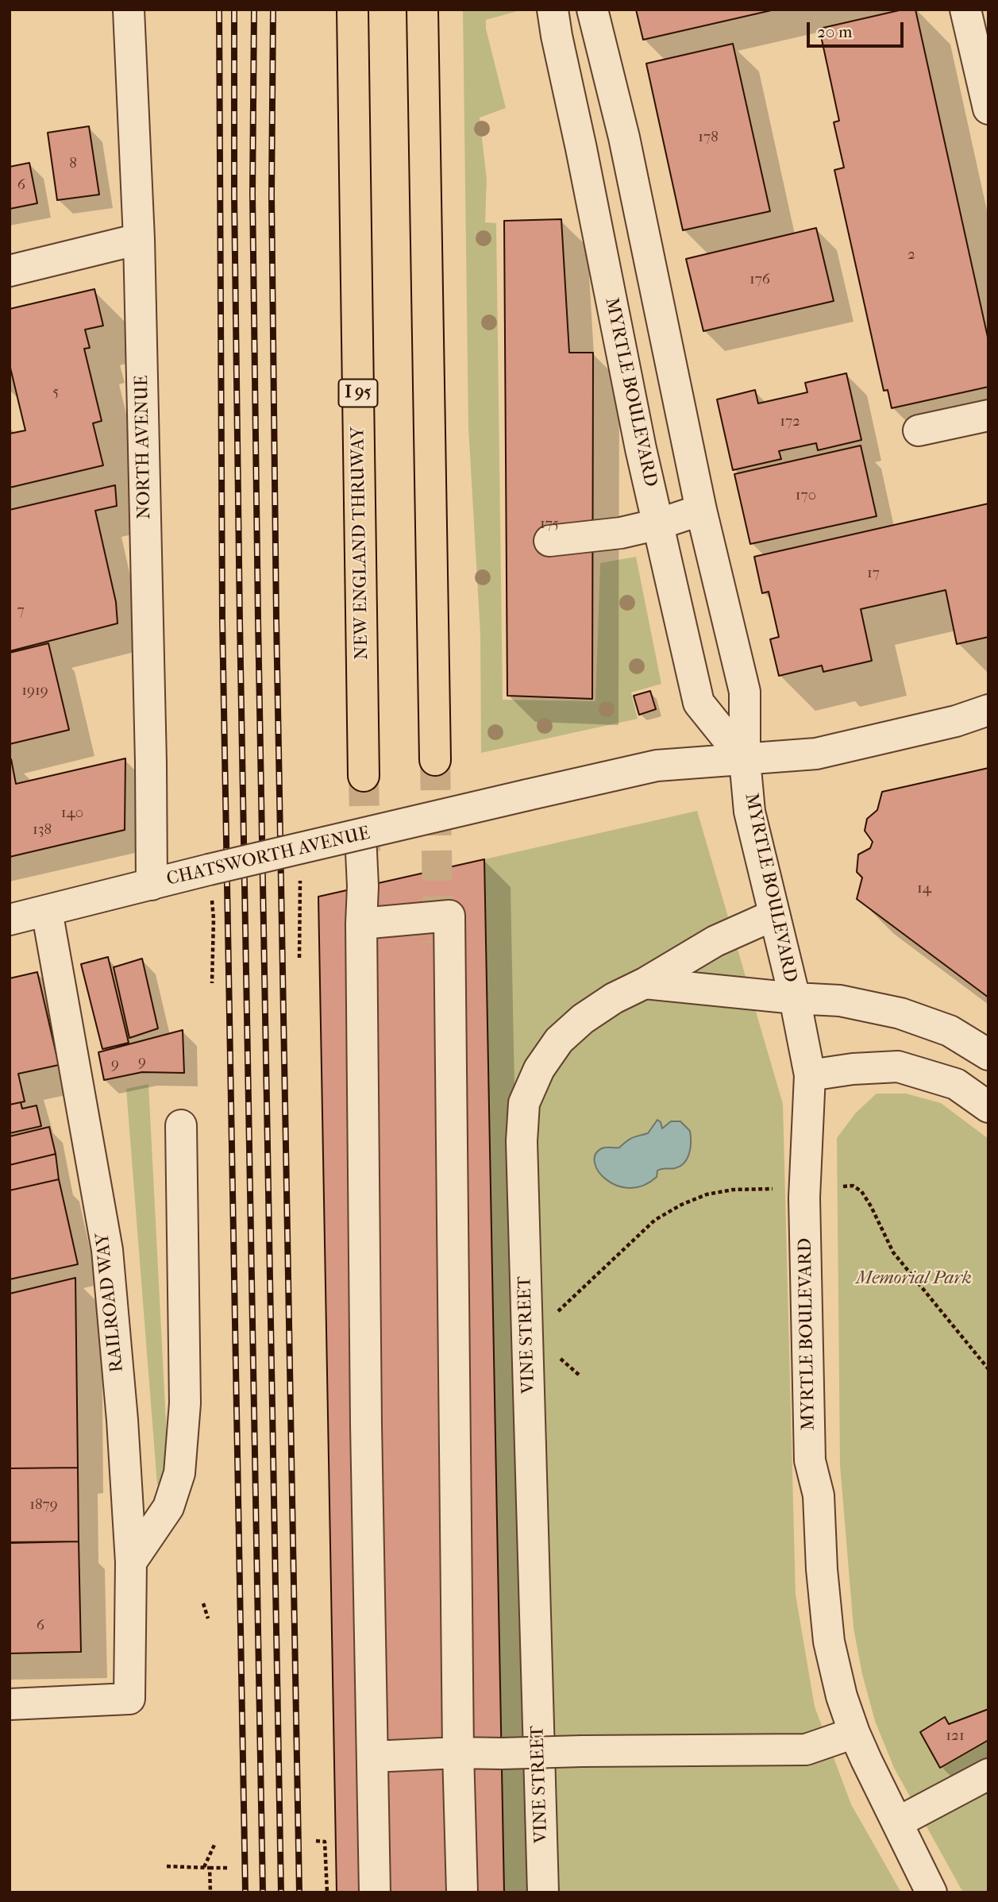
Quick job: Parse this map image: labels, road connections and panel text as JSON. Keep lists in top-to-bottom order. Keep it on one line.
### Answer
{"streets":{"highway":["I 95","NEW ENGLAND THRUWAY"],"street":["MYRTLE BOULEVARD","NORTH AVENUE","CHATSWORTH AVENUE","RAILROAD WAY","VINE STREET"]},"crossings":[["MYRTLE BOULEVARD","CHATSWORTH AVENUE"],["MYRTLE BOULEVARD","VINE STREET"],["NORTH AVENUE","CHATSWORTH AVENUE"],["CHATSWORTH AVENUE","RAILROAD WAY"]],"parks":["Memorial Park"],"house_numbers":["178","8","6","2","176","5","172","170","175","17","7","1919","140","138","14","9","9","1879","6","121"],"scale_bar":"20 m"}
